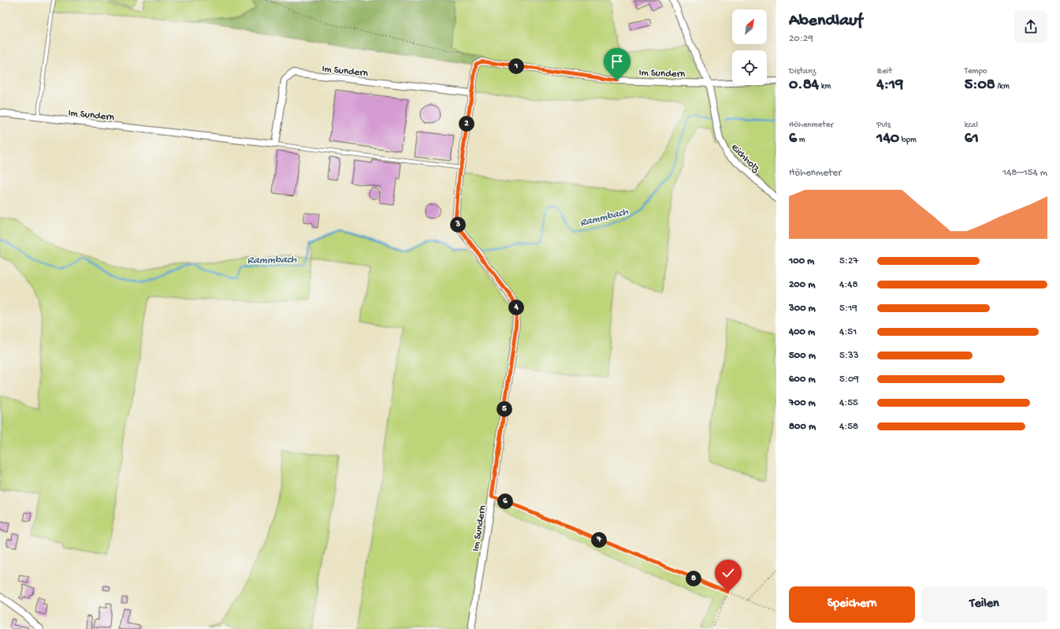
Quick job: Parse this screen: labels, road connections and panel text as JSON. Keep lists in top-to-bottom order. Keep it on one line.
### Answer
{"streets":{"street":["Im Sundern","Eichholz"]},"crossings":[["Im Sundern","Eichholz"]],"water":["Rammbach"],"north":"top right","page":{"heading":["Abendlauf","20:29"],"stats":[["Distanz","0.84 km"],["Zeit","4:19"],["Tempo","5:08 /km"],["Höhenmeter","6 m"],["Puls","140 bpm"],["kcal","61"]],"pins":["1","2","3","4","5","6","7","8"],"chart":["Höhenmeter","148–154 m"],"list":[{"name":"100 m","note":"5:27"},{"name":"200 m","note":"4:48"},{"name":"300 m","note":"5:19"},{"name":"400 m","note":"4:51"},{"name":"500 m","note":"5:33"},{"name":"600 m","note":"5:09"},{"name":"700 m","note":"4:55"},{"name":"800 m","note":"4:58"}],"buttons":["Speichern","Teilen"]}}
